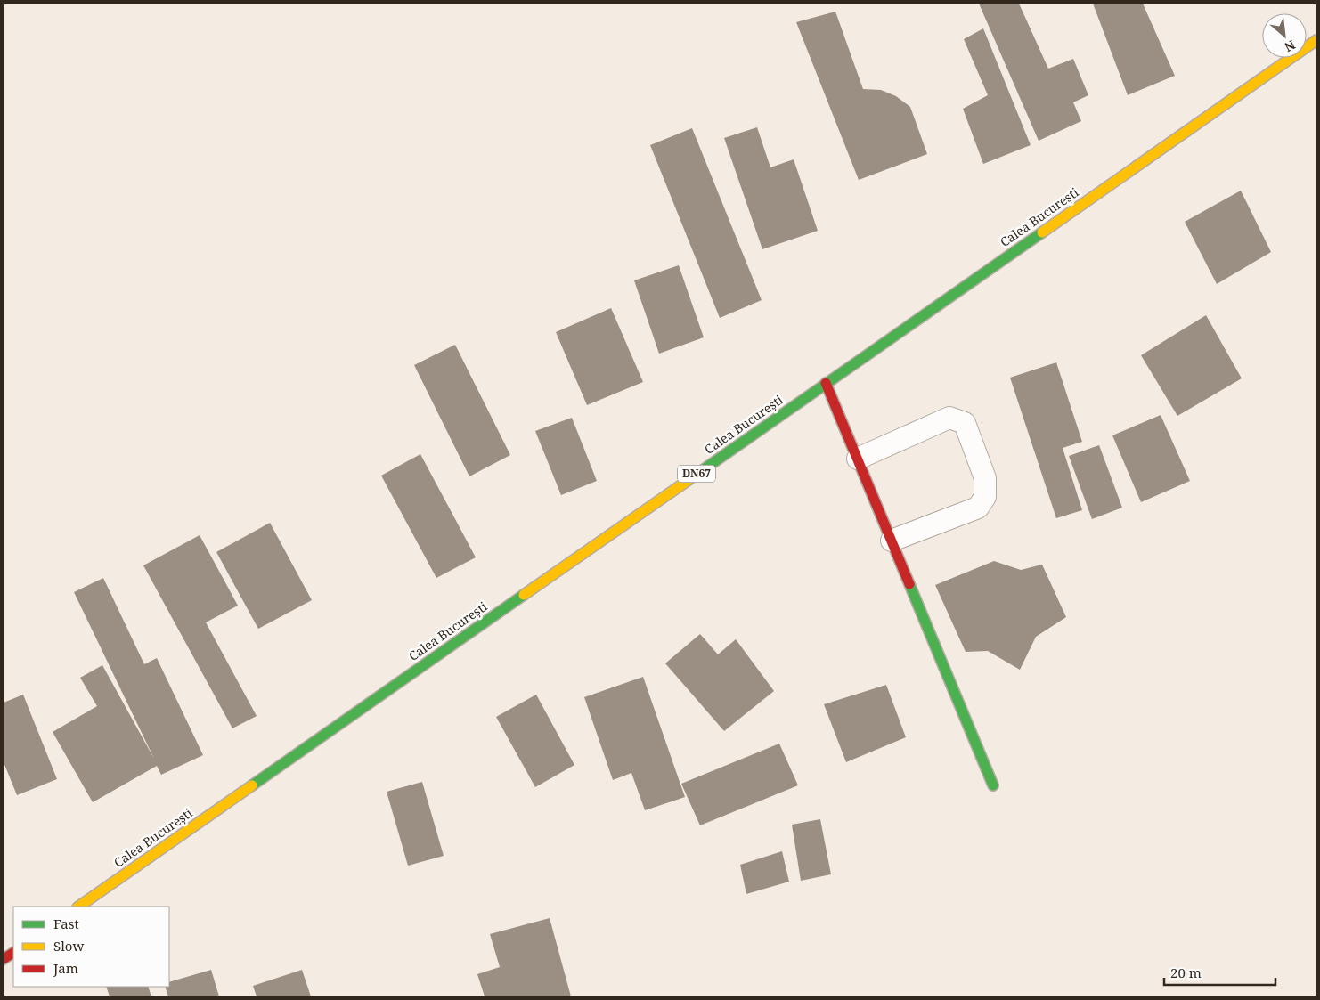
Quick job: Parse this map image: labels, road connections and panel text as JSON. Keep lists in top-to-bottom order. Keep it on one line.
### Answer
{"streets":{"main road":["Calea București","DN67"]},"legend":["Fast","Slow","Jam"],"scale_bar":"20 m","north":"bottom right"}
